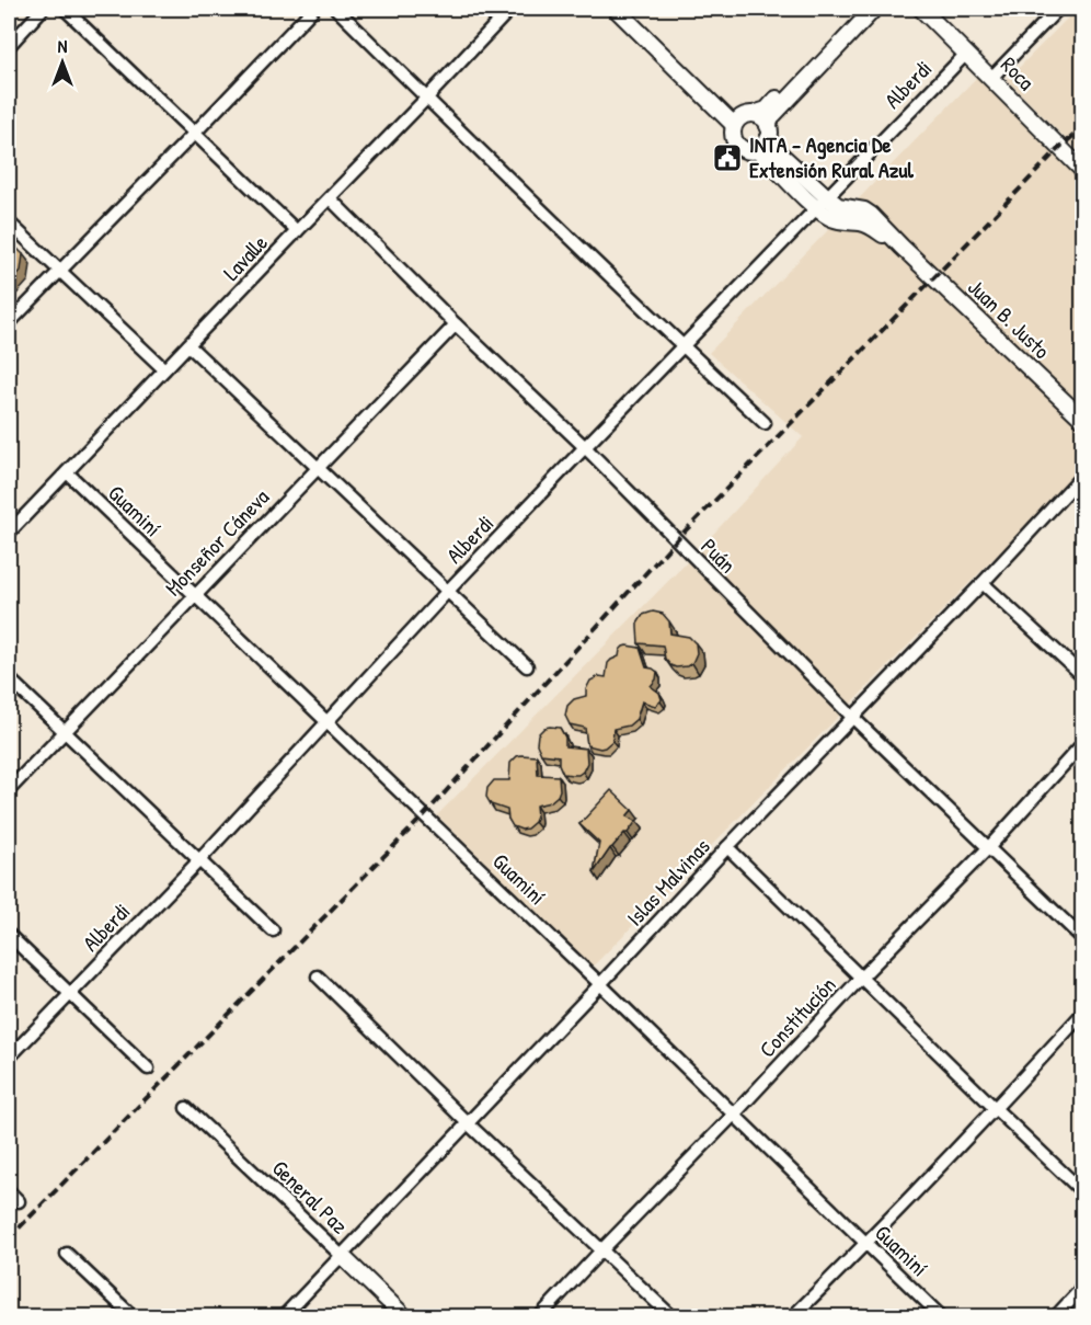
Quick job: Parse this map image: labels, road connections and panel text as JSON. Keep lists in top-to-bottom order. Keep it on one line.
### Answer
{"streets":{"main road":["Roca","Juan B. Justo","General Paz"],"street":["Alberdi","Lavalle","Guaminí","Monseñor Cáneva","Puán","Islas Malvinas","Constitución"]},"crossings":[["Roca","Alberdi"],["Alberdi","Juan B. Justo"],["Alberdi","Guaminí"],["Alberdi","Puán"],["Lavalle","Guaminí"],["Lavalle","Puán"],["Guaminí","Monseñor Cáneva"],["Guaminí","Islas Malvinas"],["Guaminí","Constitución"],["Monseñor Cáneva","Puán"],["Puán","Islas Malvinas"],["Puán","Constitución"],["Islas Malvinas","General Paz"]],"places":{"public building":["INTA - Agencia De Extensión Rural Azul"]},"north":"top"}
